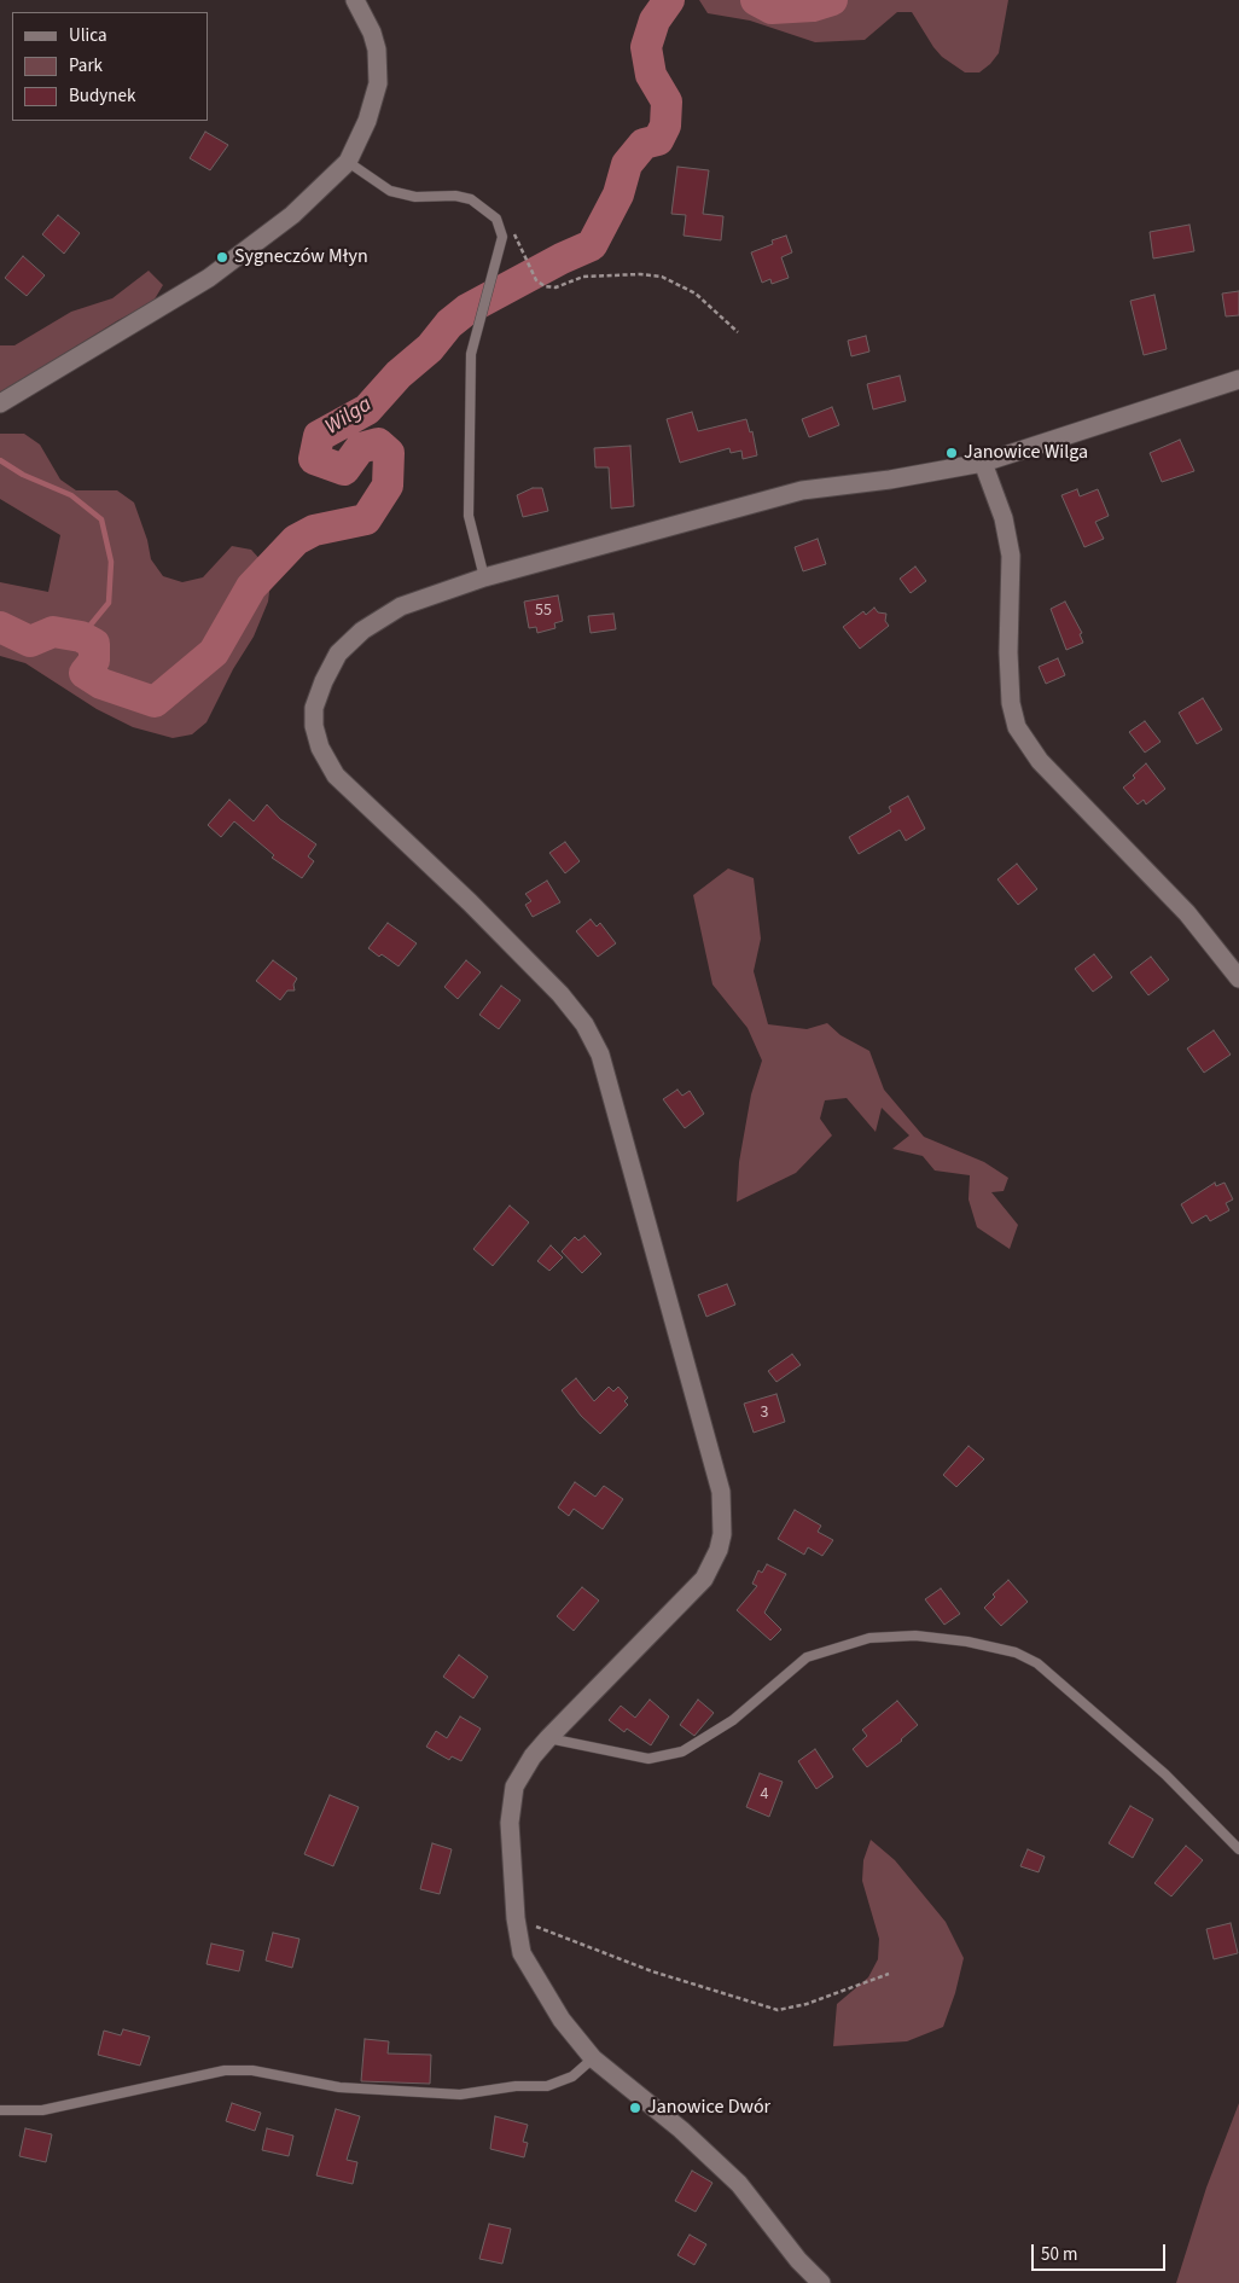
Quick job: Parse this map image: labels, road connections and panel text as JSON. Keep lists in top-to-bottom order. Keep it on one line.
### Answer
{"water":["Wilga"],"places":["Sygneczów Młyn","Janowice Wilga","Janowice Dwór"],"house_numbers":["55","3","4"],"legend":["Ulica","Park","Budynek"],"scale_bar":"50 m"}
